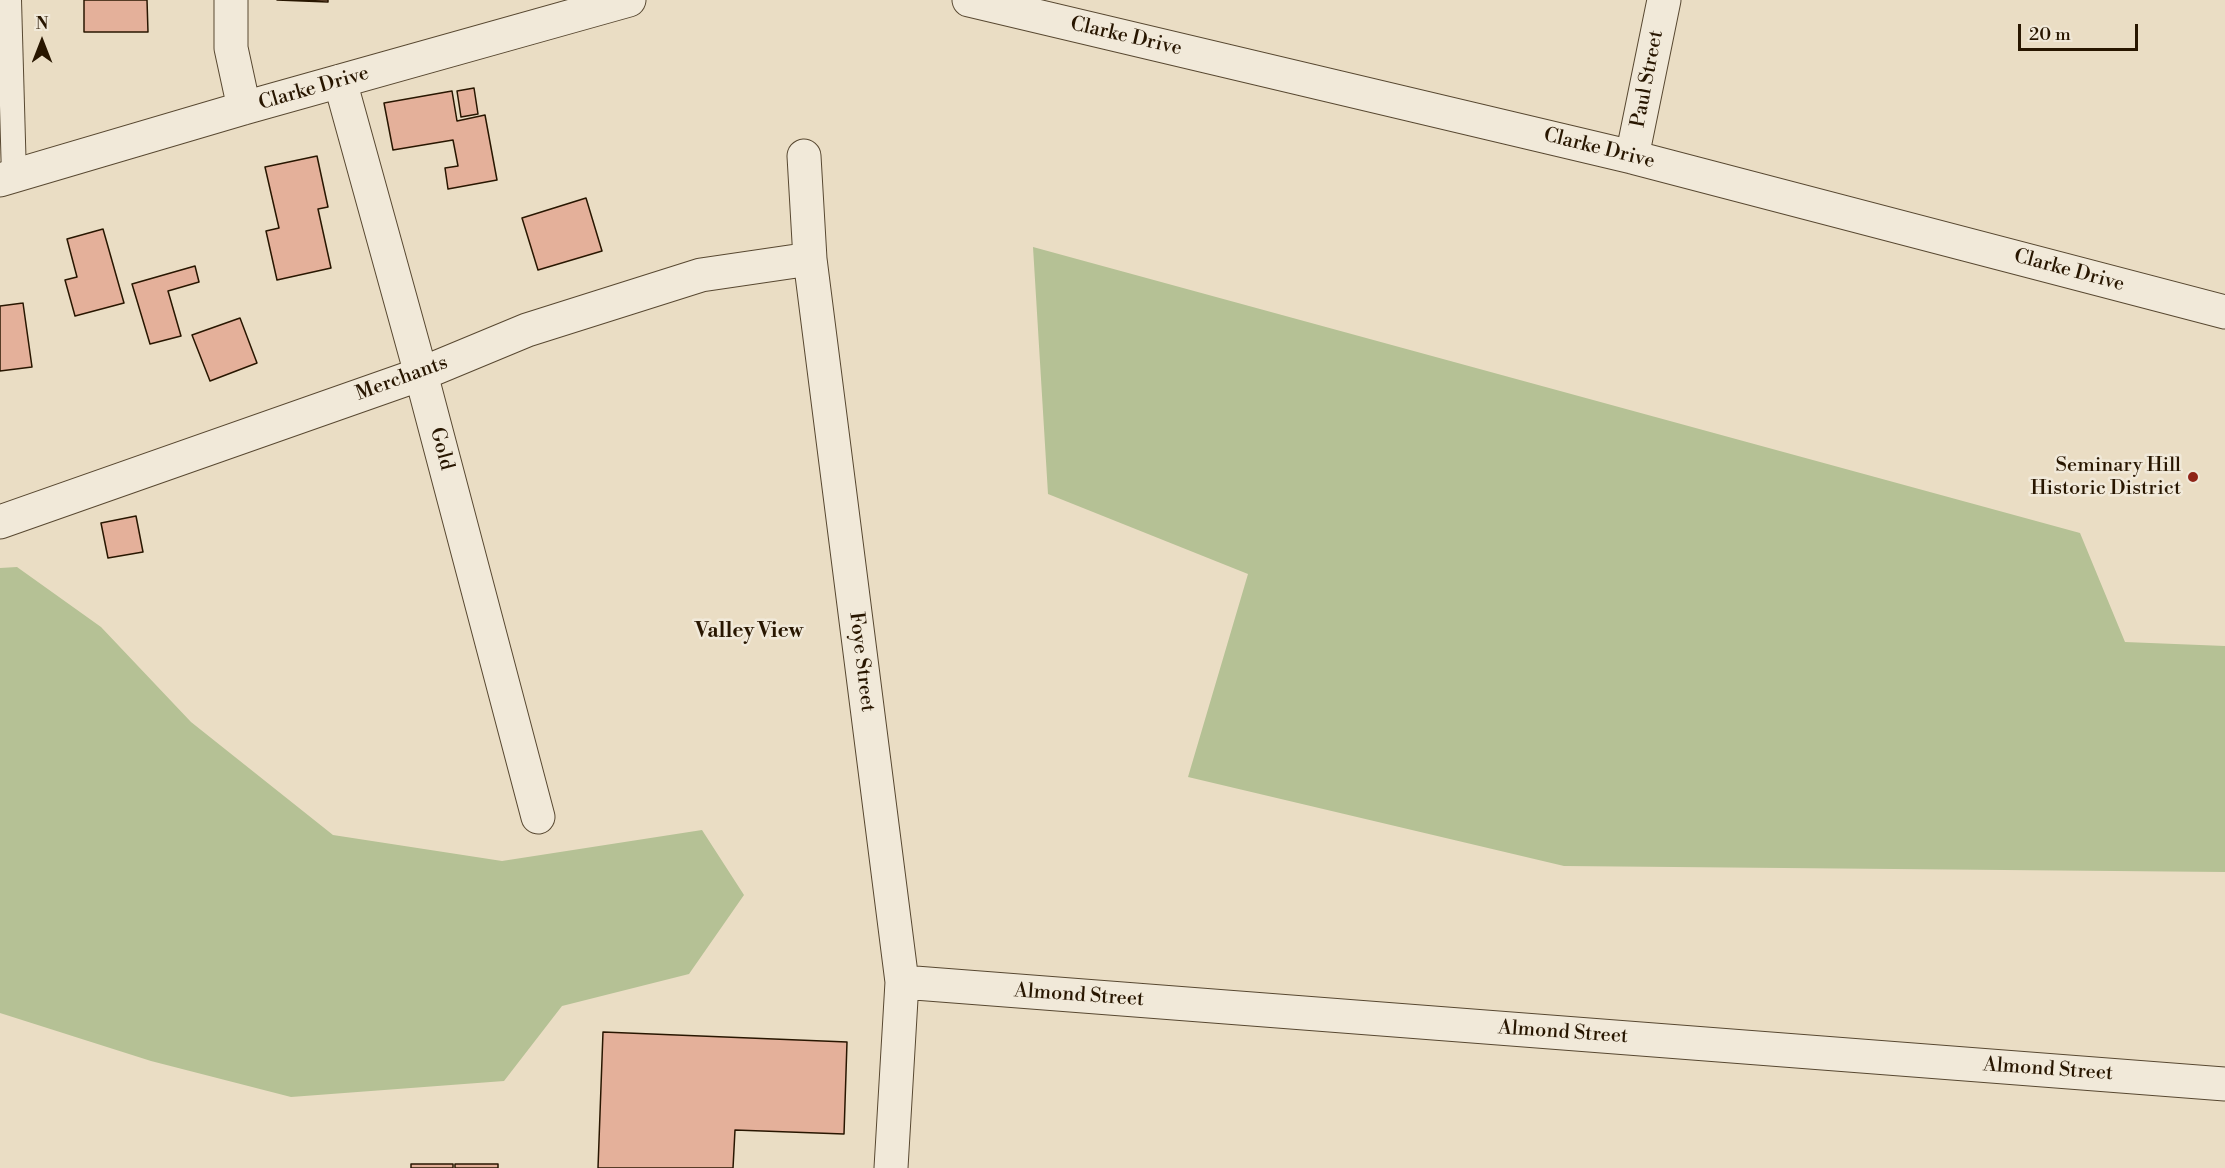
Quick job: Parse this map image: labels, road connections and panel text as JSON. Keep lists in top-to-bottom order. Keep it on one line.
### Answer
{"streets":{"street":["Clarke Drive","Paul Street","Merchants","Gold","Foye Street","Almond Street"]},"crossings":[["Clarke Drive","Paul Street"],["Clarke Drive","Gold"],["Merchants","Gold"],["Merchants","Foye Street"],["Foye Street","Almond Street"]],"districts":["Valley View"],"places":["Seminary Hill Historic District"],"scale_bar":"20 m","north":"top"}
